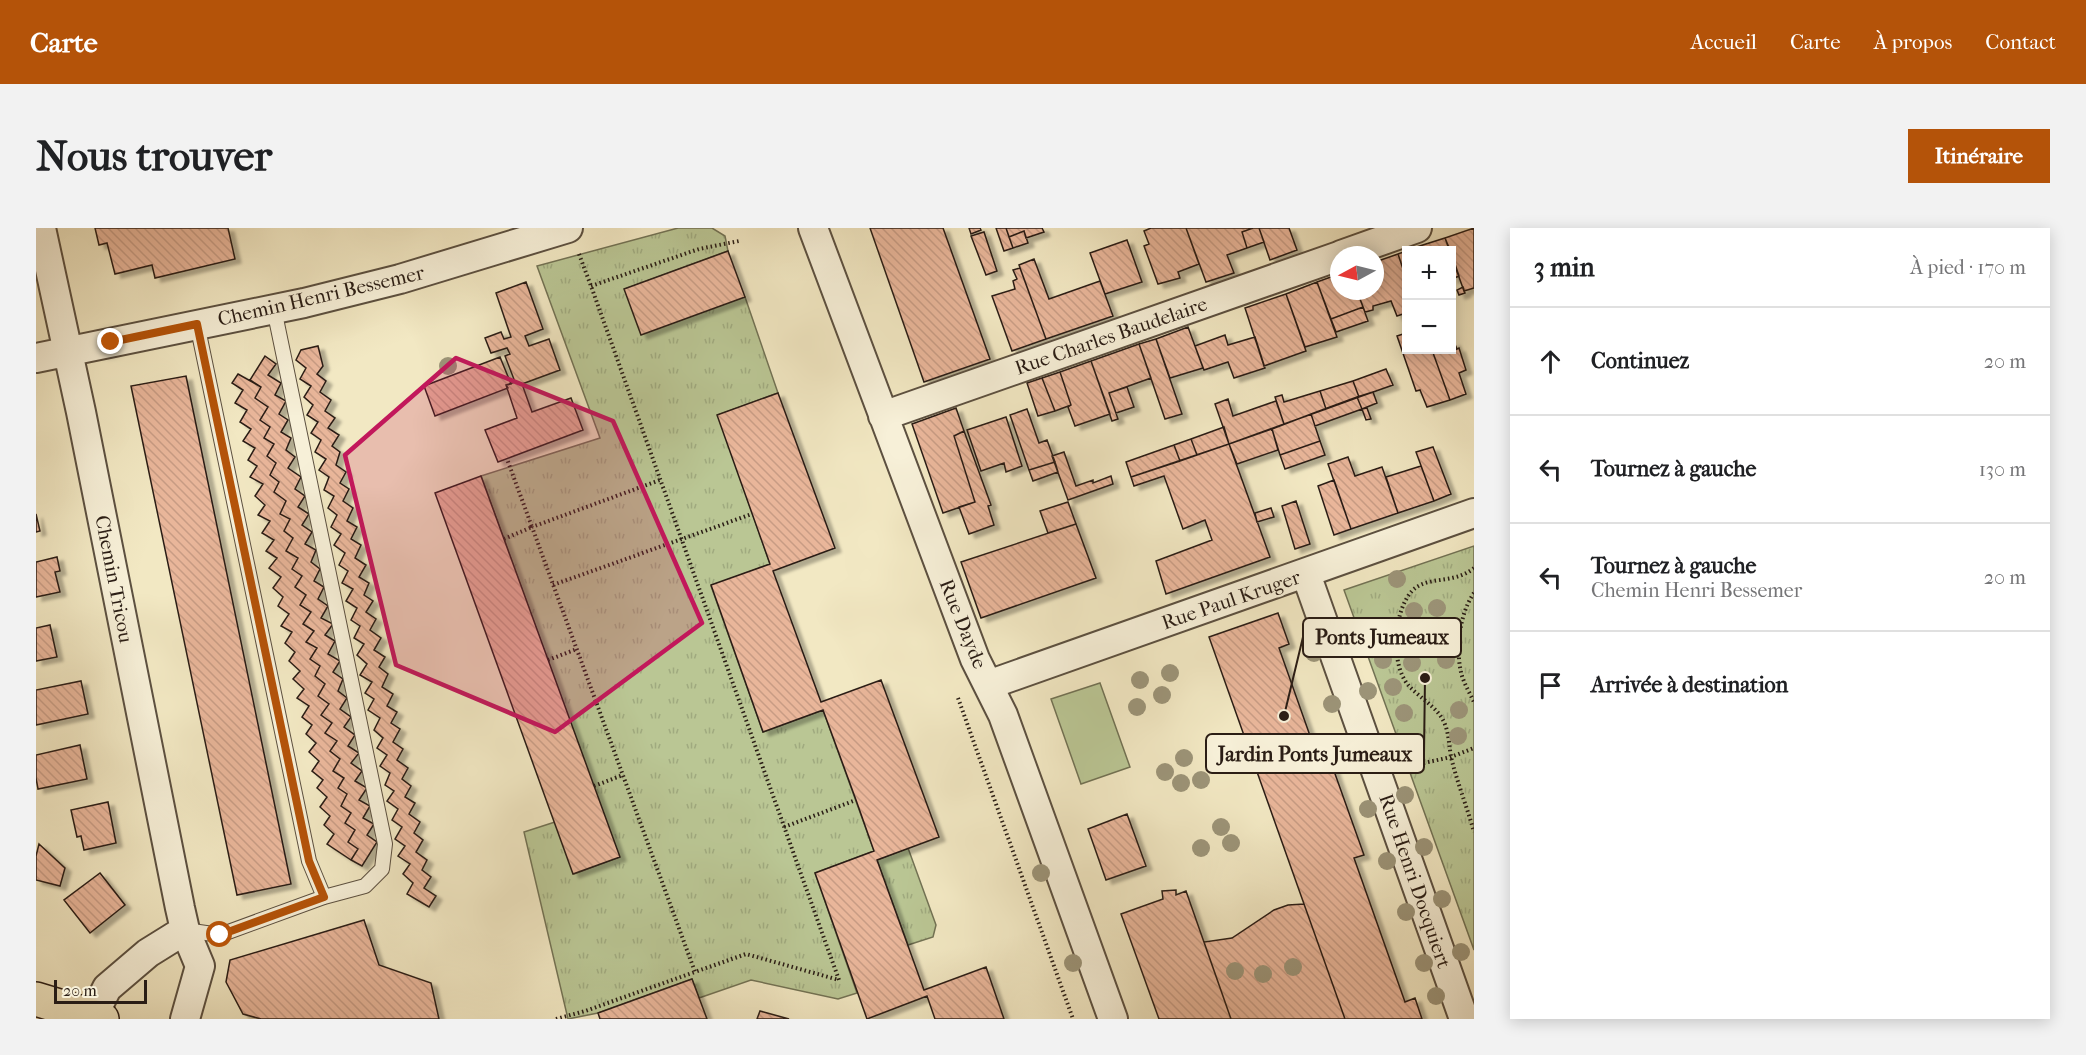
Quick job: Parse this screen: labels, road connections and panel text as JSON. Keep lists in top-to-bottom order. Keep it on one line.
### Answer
{"streets":{"street":["Chemin Henri Bessemer","Rue Charles Baudelaire","Chemin Tricou","Rue Paul Kruger","Rue Dayde","Rue Henri Docquiert"]},"crossings":[["Chemin Henri Bessemer","Chemin Tricou"],["Rue Charles Baudelaire","Rue Dayde"],["Rue Paul Kruger","Rue Dayde"],["Rue Paul Kruger","Rue Henri Docquiert"]],"places":["Jardin Ponts Jumeaux","Ponts Jumeaux"],"scale_bar":"20 m","north":"left","page":{"header":"Carte","nav":["Accueil","Carte","À propos","Contact"],"buttons":"Itinéraire","title":"Nous trouver","heading":["3 min","À pied · 170 m"],"map_buttons":["+","−"],"list":[["Continuez","20 m"],["Tournez à gauche","130 m"],["Tournez à gauche","Chemin Henri Bessemer","20 m"],"Arrivée à destination"],"scale":"20 m"}}
